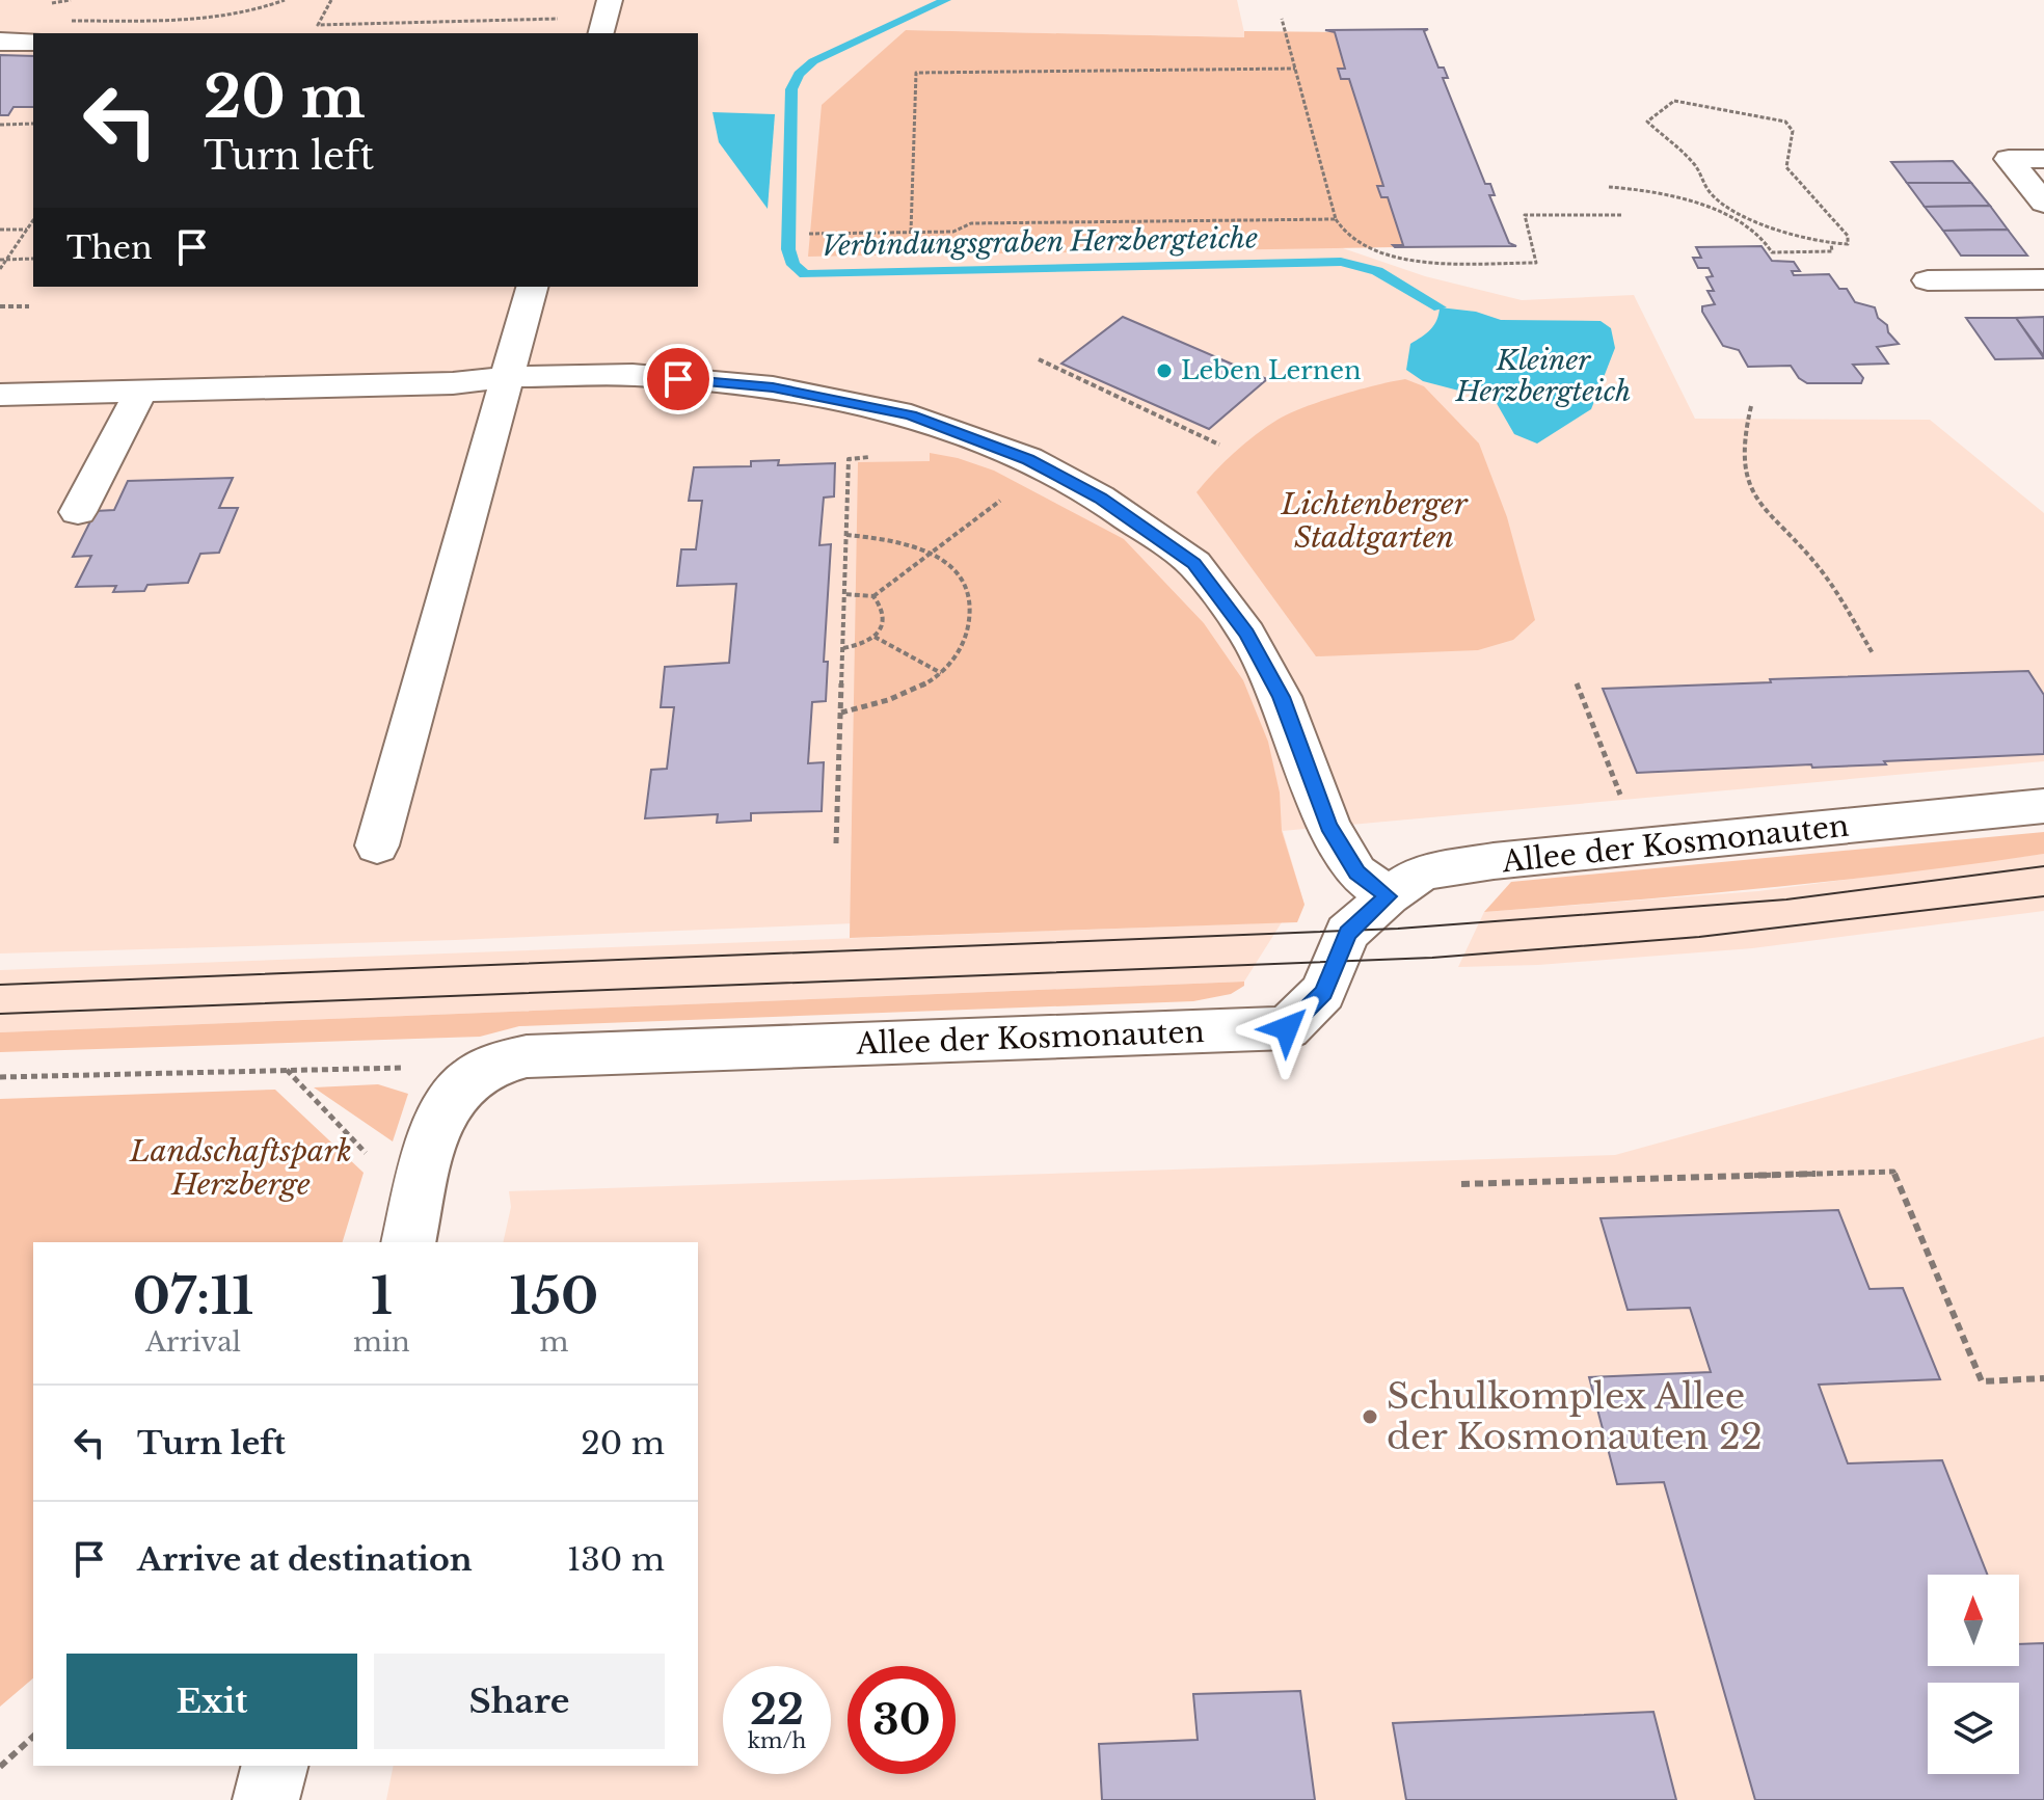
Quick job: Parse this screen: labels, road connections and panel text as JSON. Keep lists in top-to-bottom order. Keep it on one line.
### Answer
{"streets":{"street":["Allee der Kosmonauten"]},"water":["Verbindungsgraben Herzbergteiche","Kleiner Herzbergteich"],"parks":["Lichtenberger Stadtgarten","Landschaftspark Herzberge"],"places":["Leben Lernen","Schulkomplex Allee der Kosmonauten 22"],"north":"top","page":{"turn":["20 m","Turn left"],"then":"Then","eta":["07:11","Arrival","1","min","150","m"],"list":[{"name":"Turn left","value":"20 m"},{"name":"Arrive at destination","value":"130 m"}],"buttons":["Exit","Share"],"speed":"22 km/h","limit":"30"}}
